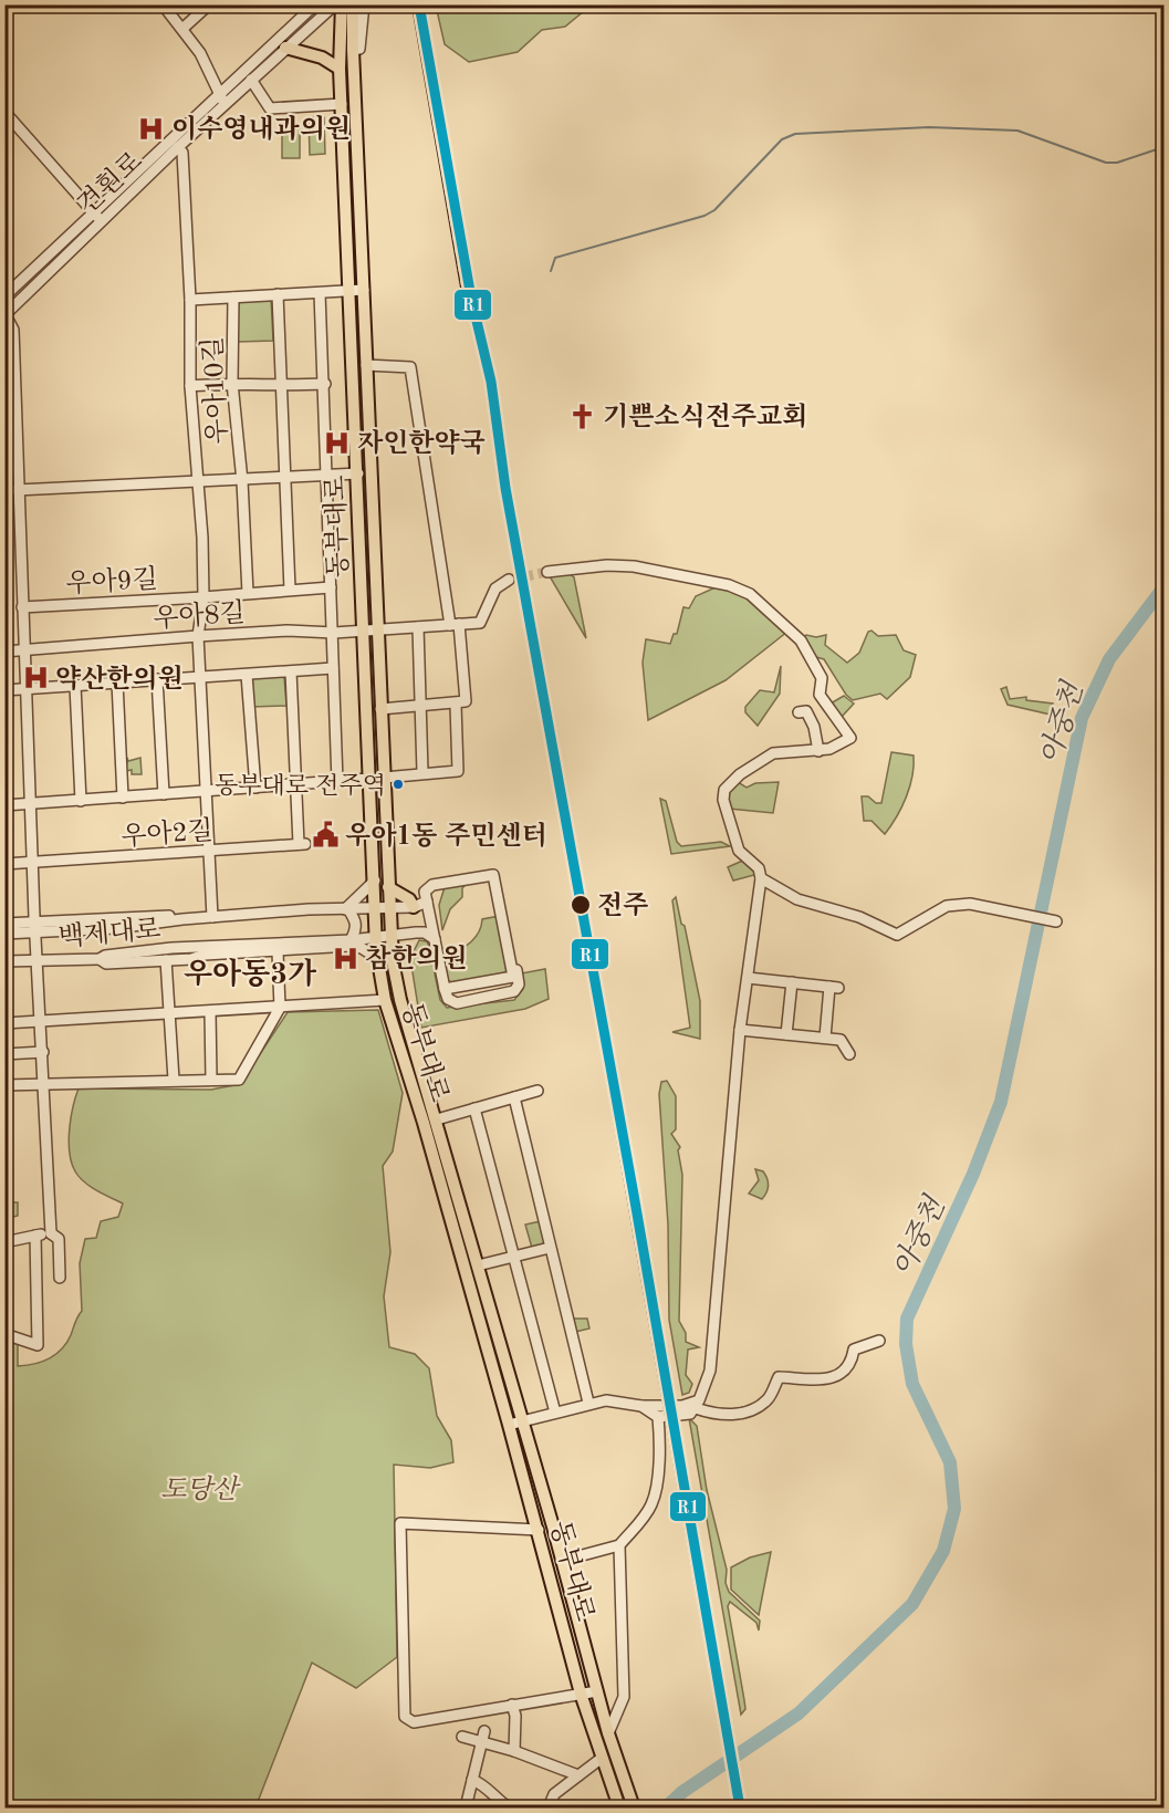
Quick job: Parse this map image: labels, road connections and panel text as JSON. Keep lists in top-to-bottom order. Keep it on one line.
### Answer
{"streets":{"main road":["동부대로"],"street":["견훤로","우아10길","우아9길","우아8길","우아2길","백제대로"]},"crossings":[["견훤로","우아10길"],["우아10길","동부대로"],["우아10길","우아9길"],["동부대로","우아8길"],["동부대로","백제대로"]],"districts":["우아동3가"],"water":["아중천"],"parks":["도당산"],"places":{"hospital":["이수영내과의원","자인한약국","약산한의원","참한의원"],"church":["기쁜소식전주교회"],"other":["동부대로 전주역","전주"],"public building":["우아1동 주민센터"]},"lines":["transit line R1"]}
